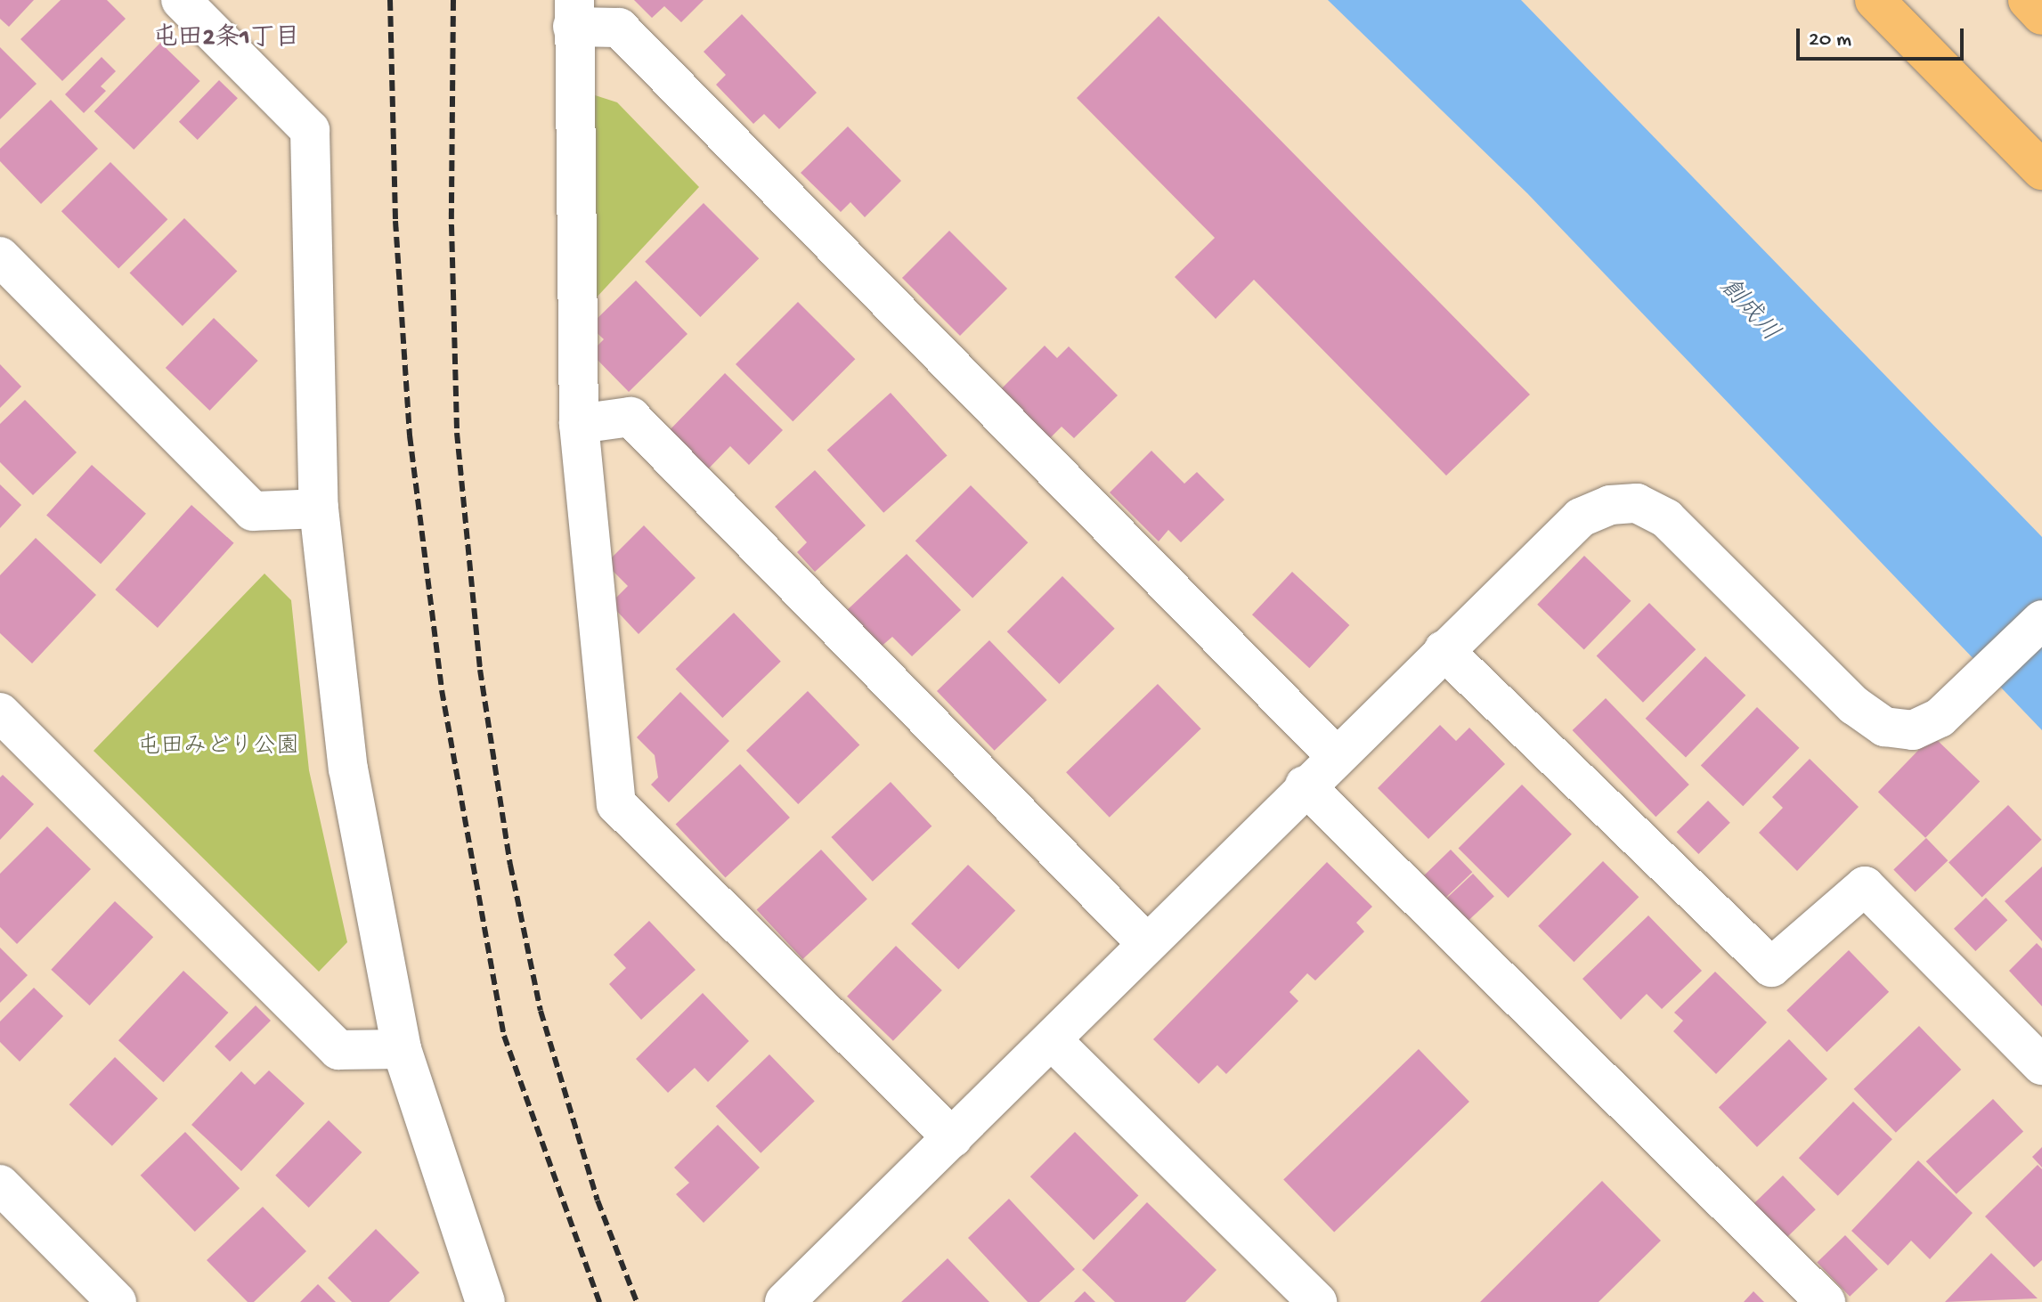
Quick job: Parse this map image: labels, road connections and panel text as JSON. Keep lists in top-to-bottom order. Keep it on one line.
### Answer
{"districts":["屯田2条1丁目"],"water":["創成川"],"parks":["屯田みどり公園"],"scale_bar":"20 m"}
